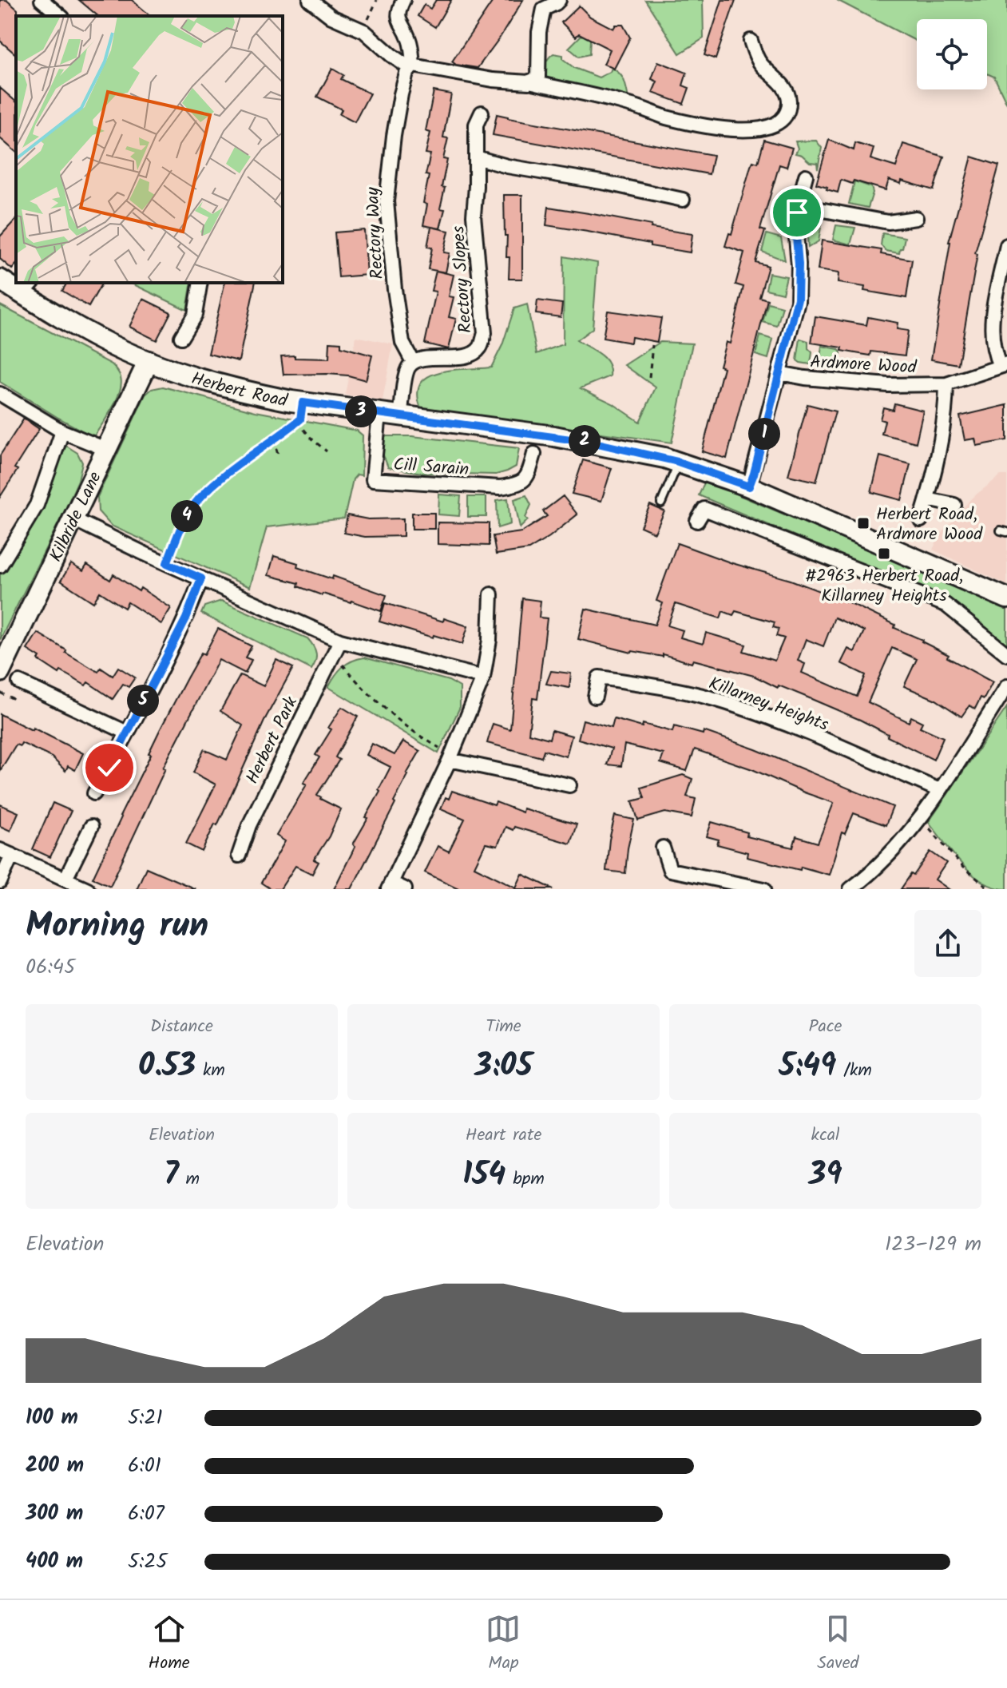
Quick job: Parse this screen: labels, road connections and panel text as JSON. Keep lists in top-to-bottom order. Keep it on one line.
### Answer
{"streets":{"street":["Rectory Way","Rectory Slopes","Ardmore Wood","Herbert Road","Cill Sarain","Kilbride Lane","Killarney Heights","Herbert Park"]},"crossings":[["Rectory Way","Rectory Slopes"],["Ardmore Wood","Herbert Road"],["Herbert Road","Cill Sarain"],["Herbert Road","Kilbride Lane"]],"places":{"transit":["Herbert Road, Ardmore Wood","#2963 Herbert Road, Killarney Heights"]},"page":{"pins":["3","1","2","4","5"],"heading":["Morning run","06:45"],"stats":[["Distance","0.53 km"],["Time","3:05"],["Pace","5:49 /km"],["Elevation","7 m"],["Heart rate","154 bpm"],["kcal","39"]],"chart":["Elevation","123–129 m"],"list":[{"name":"100 m","note":"5:21"},{"name":"200 m","note":"6:01"},{"name":"300 m","note":"6:07"},{"name":"400 m","note":"5:25"}],"tabs":["Home","Map","Saved"]}}
